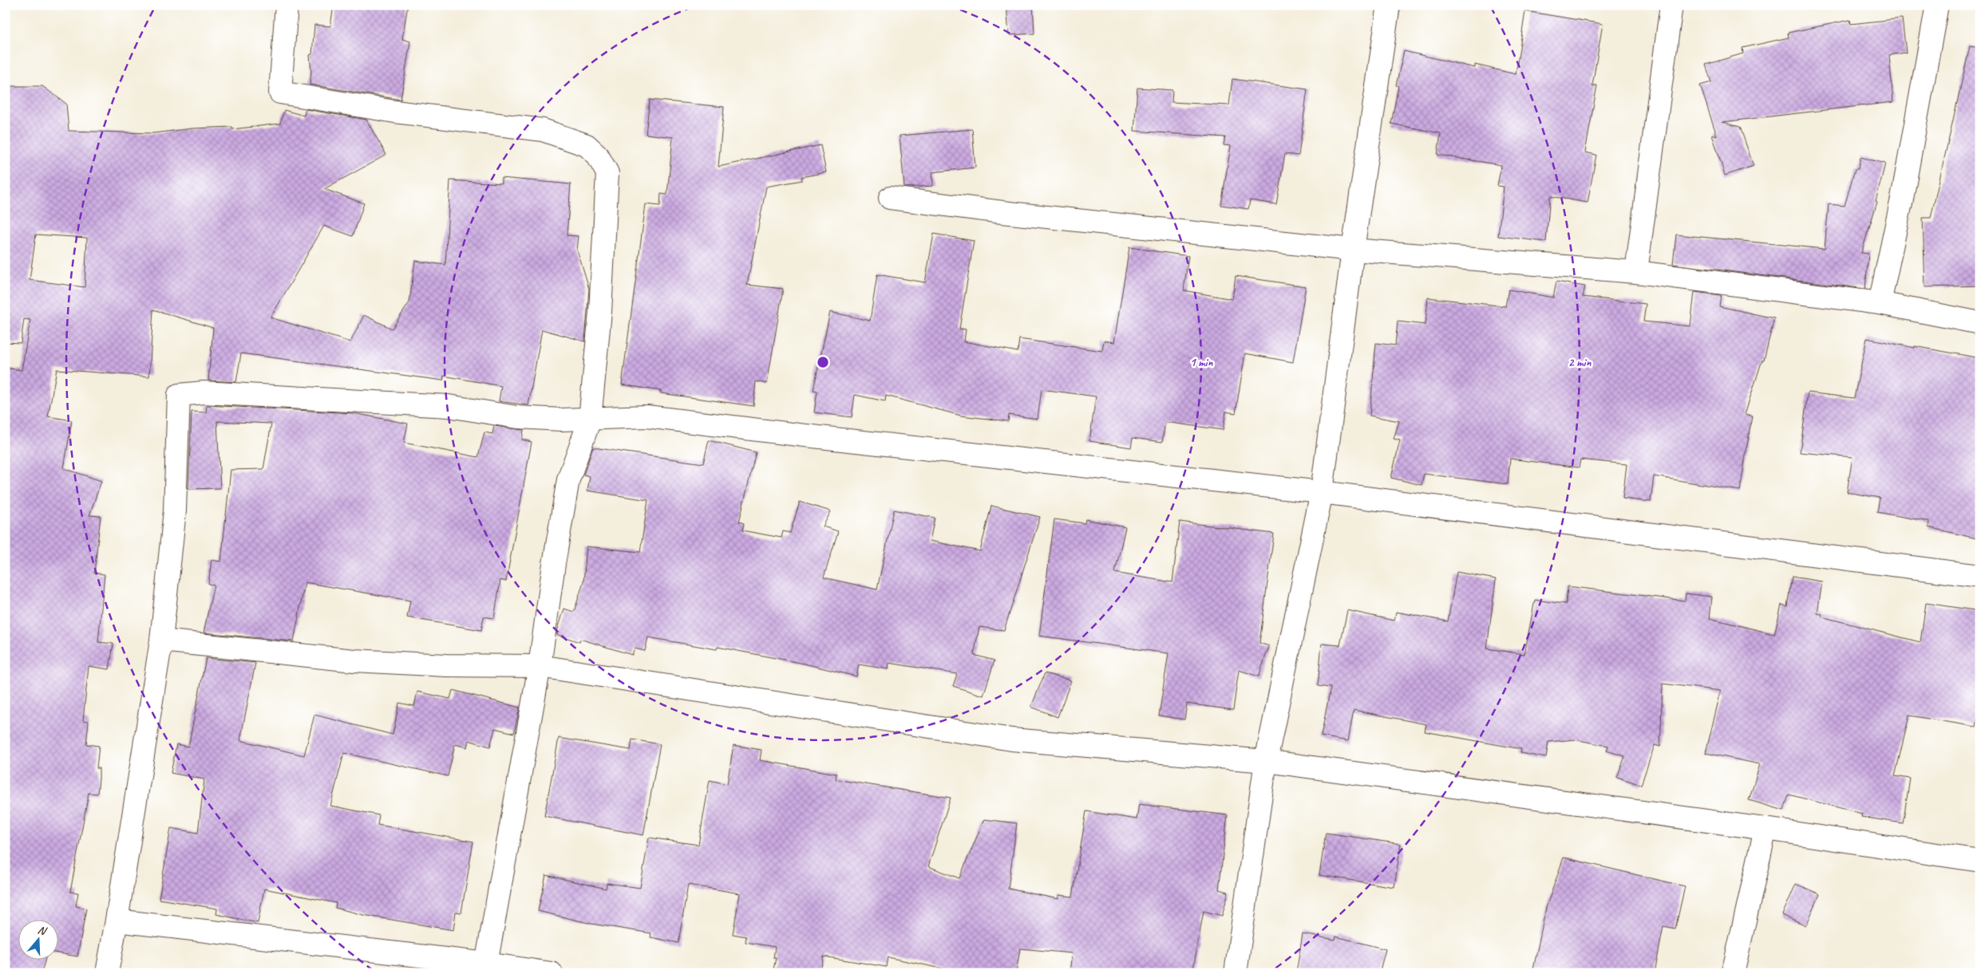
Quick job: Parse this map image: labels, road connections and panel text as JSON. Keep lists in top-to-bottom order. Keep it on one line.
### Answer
{"north":"top","rings":["1 min","2 min"]}
